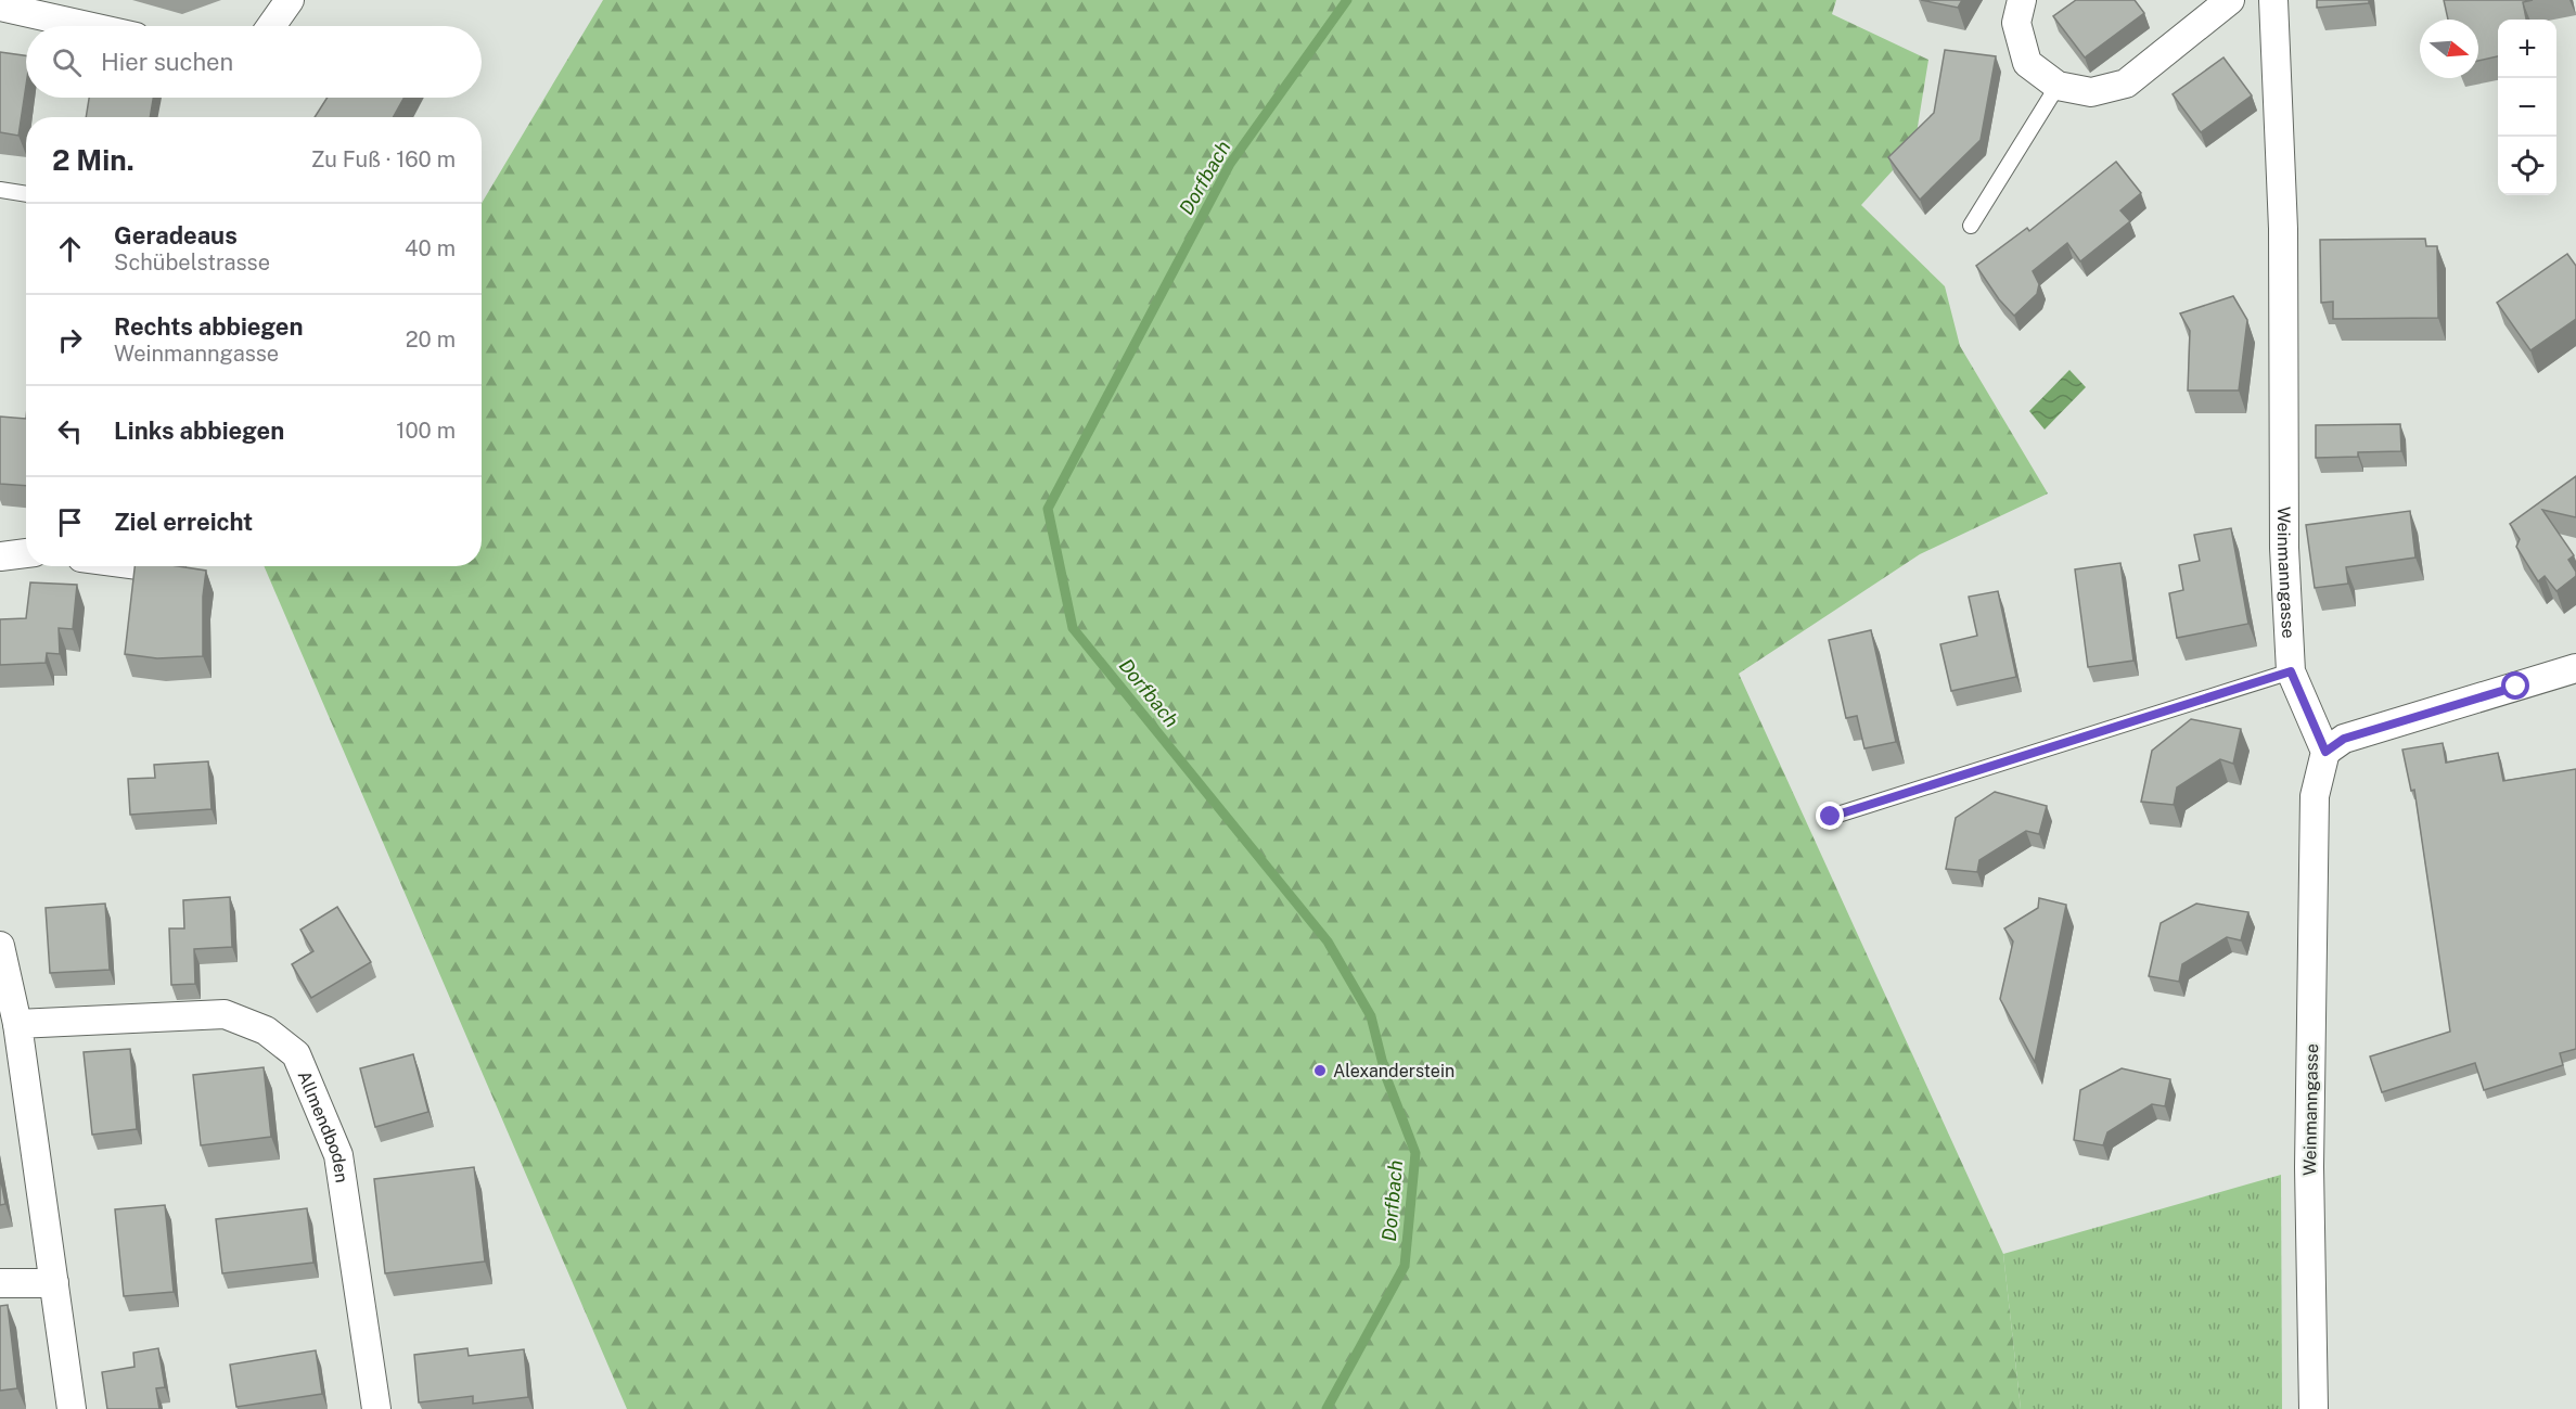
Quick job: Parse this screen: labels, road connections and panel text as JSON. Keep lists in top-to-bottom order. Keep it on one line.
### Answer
{"streets":{"street":["Weinmanngasse","Allmendboden"]},"water":["Dorfbach"],"places":["Alexanderstein"],"north":"right","page":{"map_buttons":["+","−"],"search":"Hier suchen","heading":["2 Min.","Zu Fuß · 160 m"],"list":[["Geradeaus","Schübelstrasse","40 m"],["Rechts abbiegen","Weinmanngasse","20 m"],["Links abbiegen","100 m"],"Ziel erreicht"]}}
